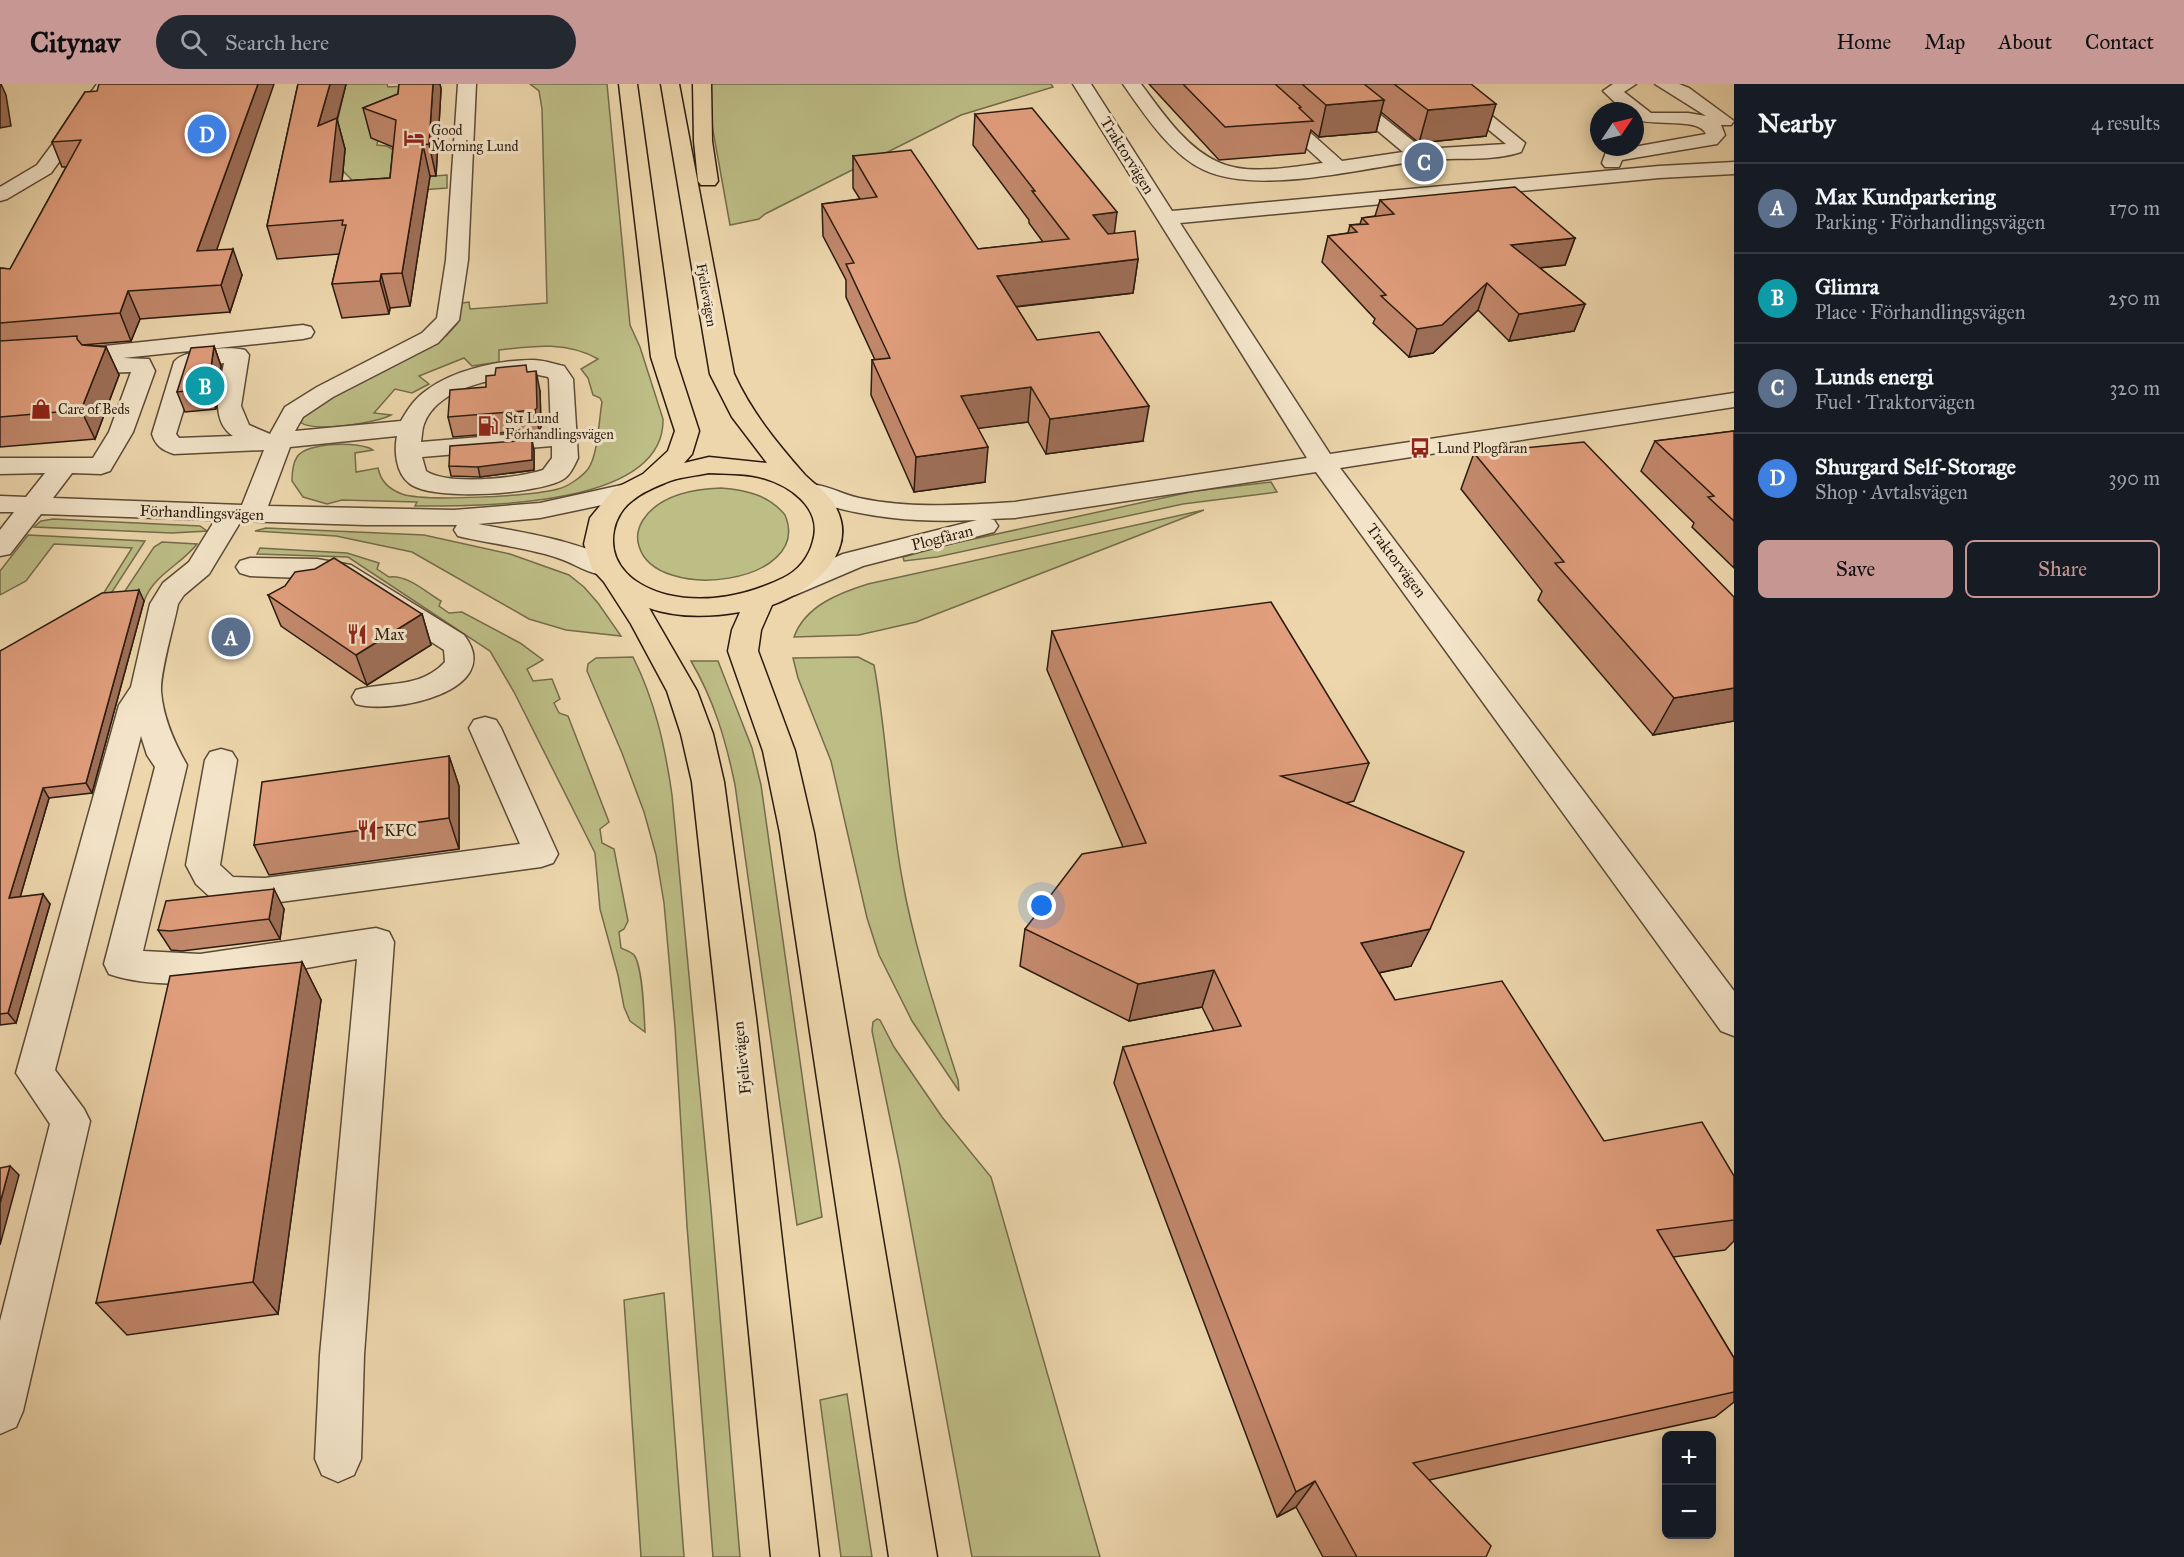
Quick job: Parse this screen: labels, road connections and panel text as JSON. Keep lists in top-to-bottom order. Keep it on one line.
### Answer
{"streets":{"main road":["Fjelievägen"],"street":["Traktorvägen","Förhandlingsvägen","Plogfåran"]},"crossings":[["Traktorvägen","Plogfåran"],["Fjelievägen","Förhandlingsvägen"],["Fjelievägen","Plogfåran"],["Förhandlingsvägen","Plogfåran"]],"places":{"hotel":["Good Morning Lund"],"shop":["Care of Beds"],"fuel station":["St1 Lund Förhandlingsvägen"],"bus stop":["Lund Plogfåran"],"restaurant":["Max","KFC"]},"north":"top right","page":{"header":"Citynav","search":"Search here","nav":["Home","Map","About","Contact"],"heading":["Nearby","4 results"],"pins":["D","C","B","A"],"list":[{"mark":"A","name":"Max Kundparkering","note":"Parking · Förhandlingsvägen","value":"170 m"},{"mark":"B","name":"Glimra","note":"Place · Förhandlingsvägen","value":"250 m"},{"mark":"C","name":"Lunds energi","note":"Fuel · Traktorvägen","value":"320 m"},{"mark":"D","name":"Shurgard Self-Storage","note":"Shop · Avtalsvägen","value":"390 m"}],"buttons":["Save","Share"],"map_buttons":["+","−"]}}
